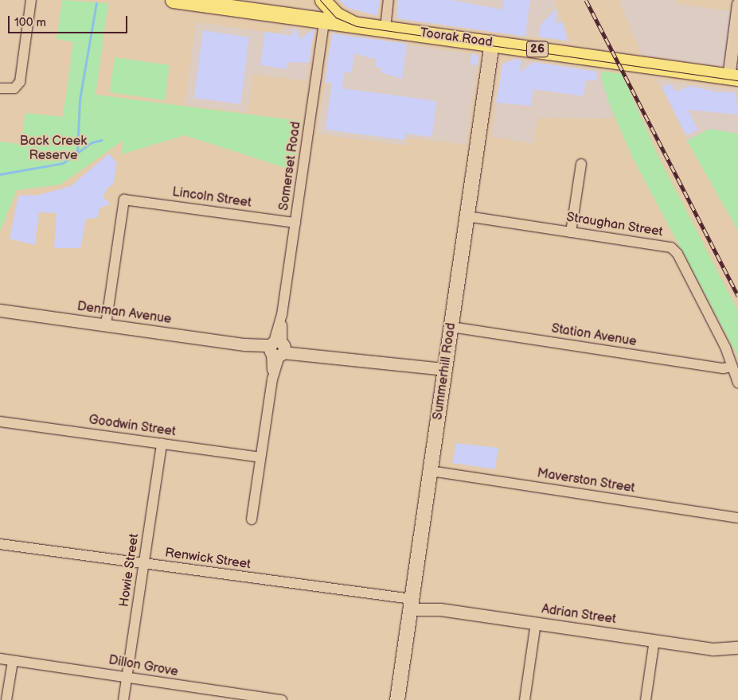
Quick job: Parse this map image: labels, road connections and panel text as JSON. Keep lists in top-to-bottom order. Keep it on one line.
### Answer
{"streets":{"highway":["Toorak Road","26"],"main road":["Summerhill Road"],"street":["Somerset Road","Lincoln Street","Straughan Street","Denman Avenue","Station Avenue","Goodwin Street","Maverston Street","Renwick Street","Howie Street","Adrian Street","Dillon Grove"]},"crossings":[["Toorak Road","Somerset Road"],["Toorak Road","Summerhill Road"],["Somerset Road","Lincoln Street"],["Somerset Road","Denman Avenue"],["Somerset Road","Goodwin Street"],["Lincoln Street","Denman Avenue"],["Straughan Street","Station Avenue"],["Straughan Street","Summerhill Road"],["Denman Avenue","Summerhill Road"],["Station Avenue","Summerhill Road"],["Summerhill Road","Maverston Street"],["Summerhill Road","Renwick Street"],["Summerhill Road","Adrian Street"],["Goodwin Street","Howie Street"],["Renwick Street","Howie Street"],["Renwick Street","Adrian Street"],["Howie Street","Dillon Grove"]],"parks":["Back Creek Reserve"],"scale_bar":"100 m"}
